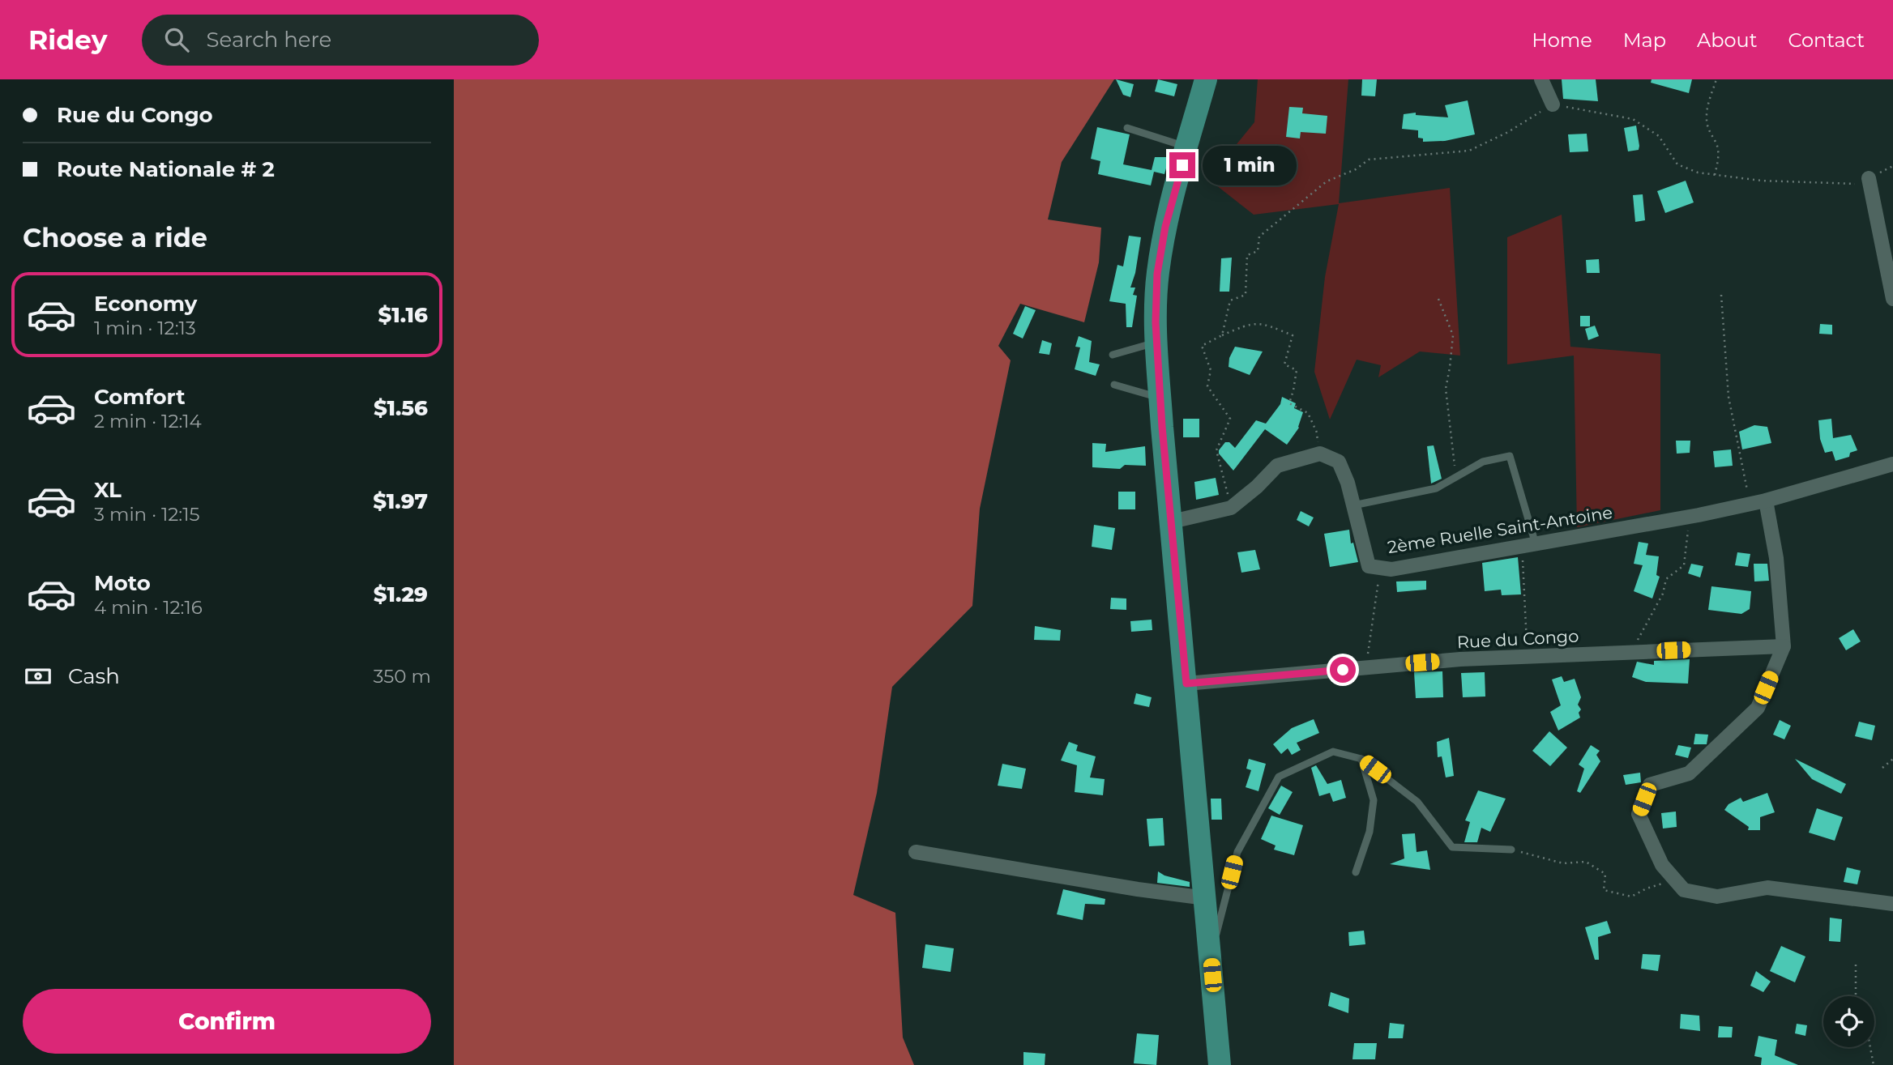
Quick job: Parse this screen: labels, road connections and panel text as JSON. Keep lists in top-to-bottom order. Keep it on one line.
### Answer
{"streets":{"street":["2ème Ruelle Saint-Antoine","Rue du Congo"]},"page":{"header":"Ridey","search":"Search here","nav":["Home","Map","About","Contact"],"banner":["Rue du Congo","Route Nationale # 2"],"bubble":"1 min","heading":"Choose a ride","list":[{"name":"Economy","note":"1 min · 12:13","value":"$1.16"},{"name":"Comfort","note":"2 min · 12:14","value":"$1.56"},{"name":"XL","note":"3 min · 12:15","value":"$1.97"},{"name":"Moto","note":"4 min · 12:16","value":"$1.29"}],"pay":["Cash","350 m"],"buttons":"Confirm"}}
